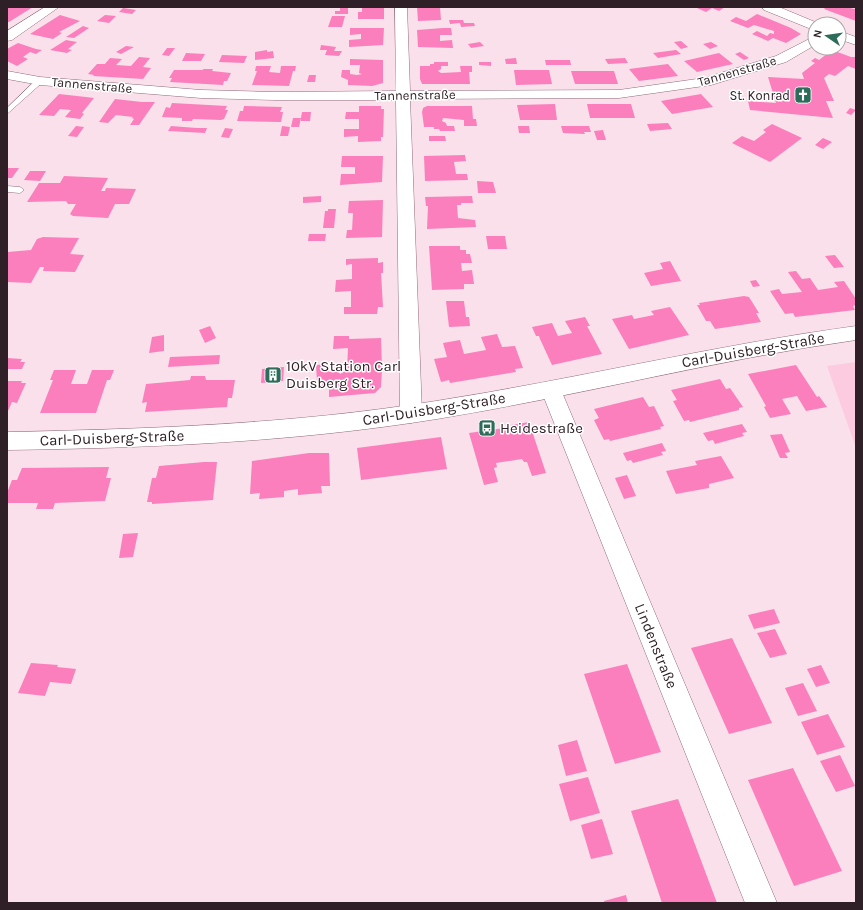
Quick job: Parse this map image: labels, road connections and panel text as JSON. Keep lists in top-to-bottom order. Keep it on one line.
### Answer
{"streets":{"street":["Tannenstraße","Carl-Duisberg-Straße","Lindenstraße"]},"crossings":[["Carl-Duisberg-Straße","Lindenstraße"]],"places":{"church":["St. Konrad"],"building":["10kV Station Carl Duisberg Str."],"bus stop":["Heidestraße"]},"north":"left"}
